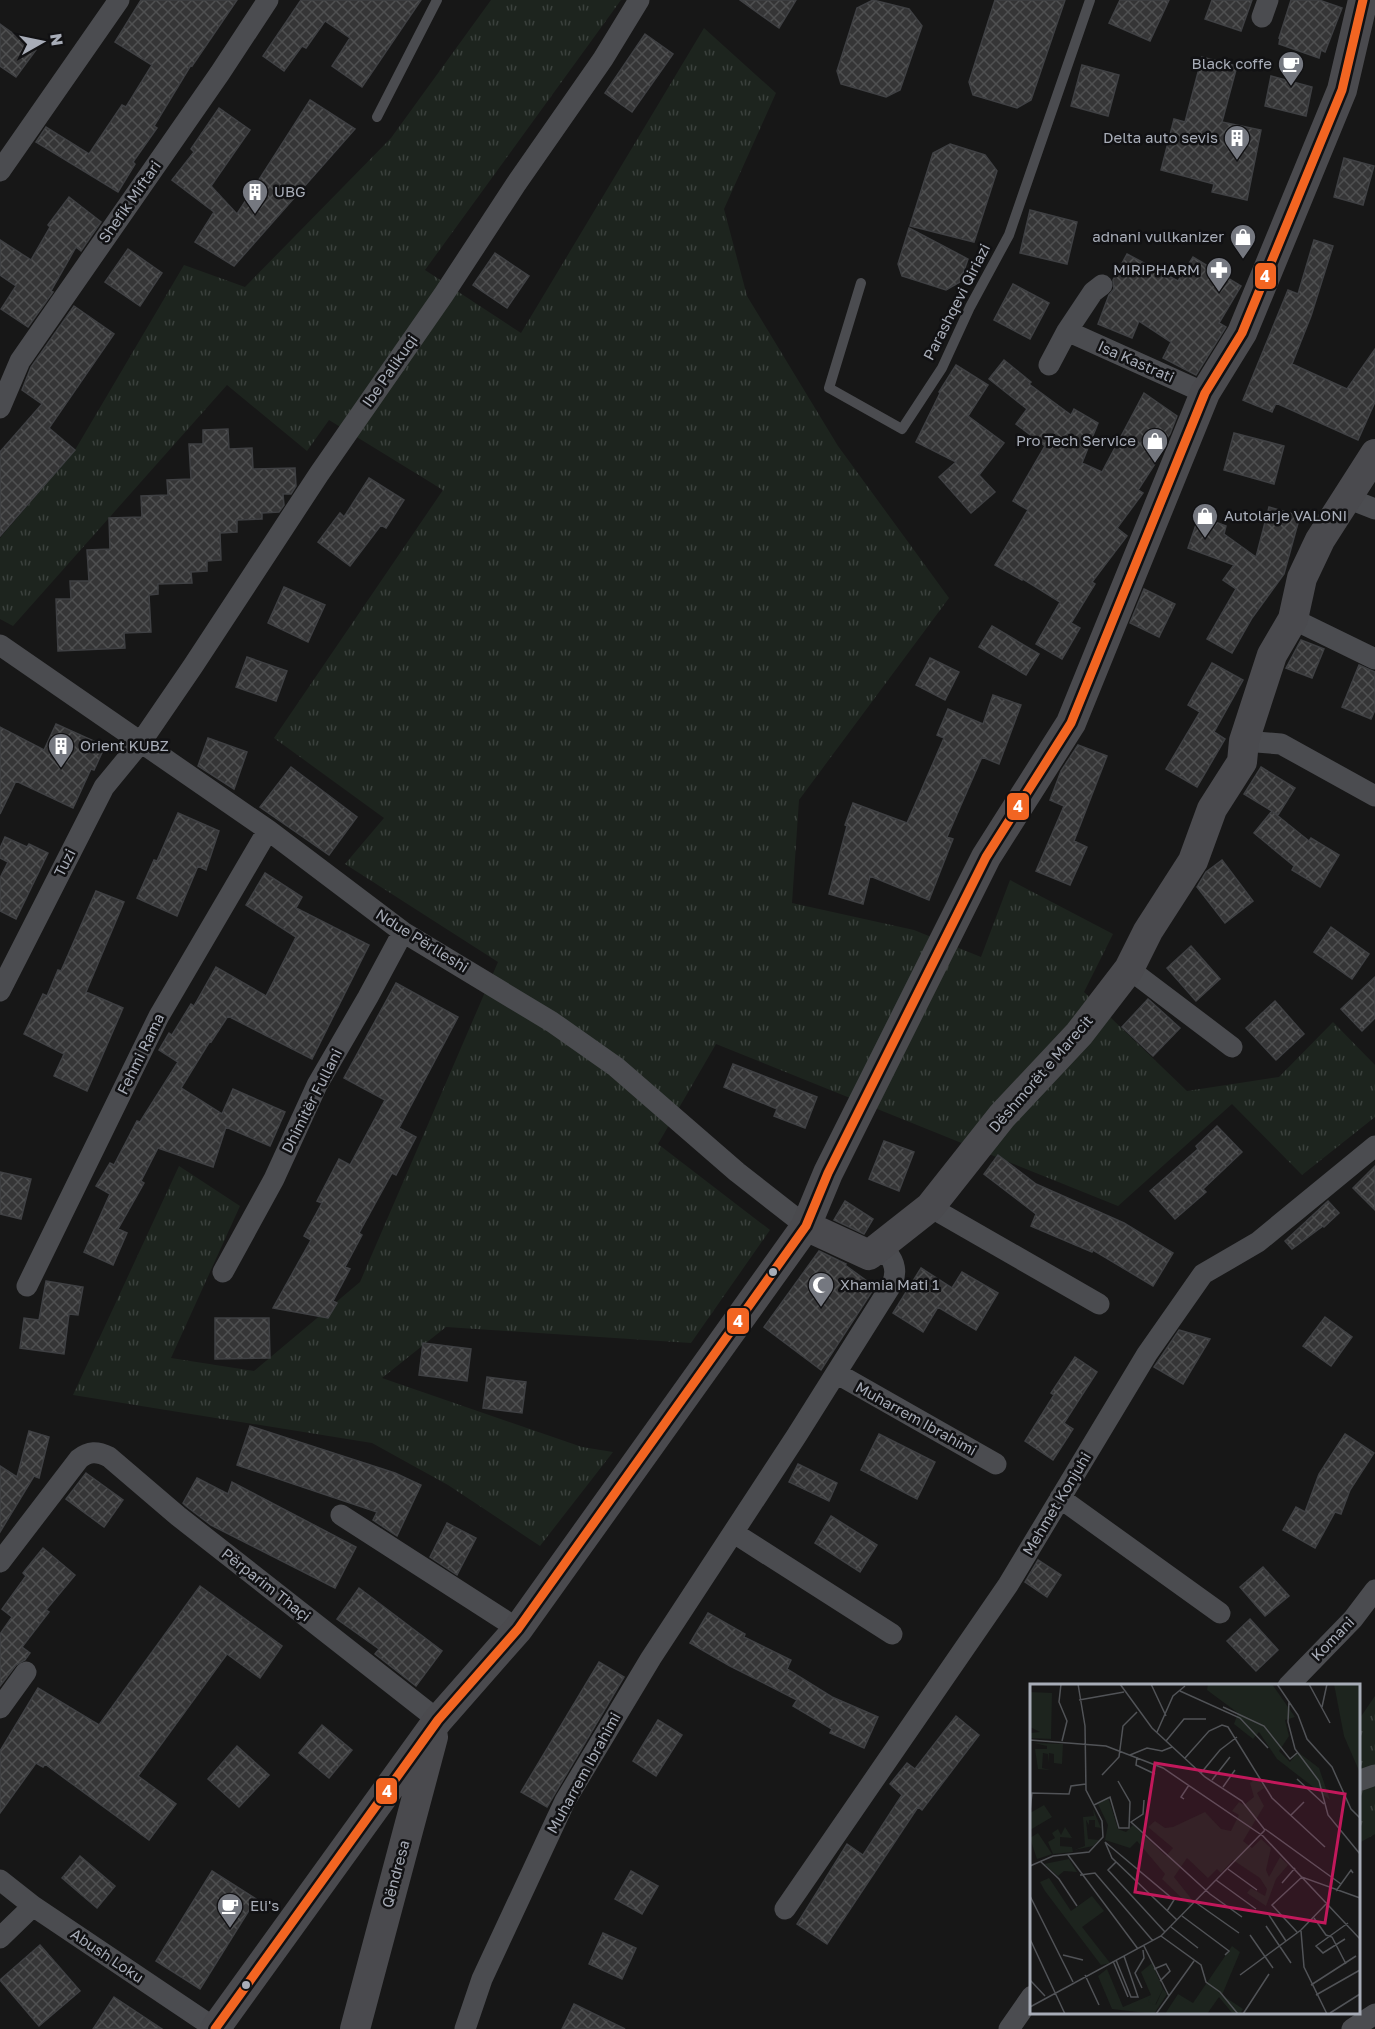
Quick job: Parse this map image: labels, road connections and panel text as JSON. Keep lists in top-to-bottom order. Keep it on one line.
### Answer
{"streets":{"street":["Shefik Miftari","Isa Kastrati","Ibe Palikuqi","Tuzi","Ndue Përlleshi","Fehmi Rama","Dëshmorët e Marecit","Dhimitër Fullani","Muharrem Ibrahimi","Mehmet Konjuhi","Përparim Thaçi","Komani","Qëndresa","Abush Loku"],"lane":["Parashqevi Qiriazi"]},"crossings":[["Ibe Palikuqi","Tuzi"],["Ibe Palikuqi","Ndue Përlleshi"],["Tuzi","Ndue Përlleshi"],["Ndue Përlleshi","Fehmi Rama"],["Ndue Përlleshi","Dhimitër Fullani"],["Dëshmorët e Marecit","Muharrem Ibrahimi"],["Përparim Thaçi","Qëndresa"]],"places":{"cafe":["Black coffe","Eli's"],"building":["Delta auto sevis","UBG","Orient KUBZ"],"shop":["adnani vullkanizer","Pro Tech Service","Autolarje VALONI"],"pharmacy":["MIRIPHARM"],"mosque":["Xhamia Mati 1"]},"lines":["transit line 4"],"north":"right"}
